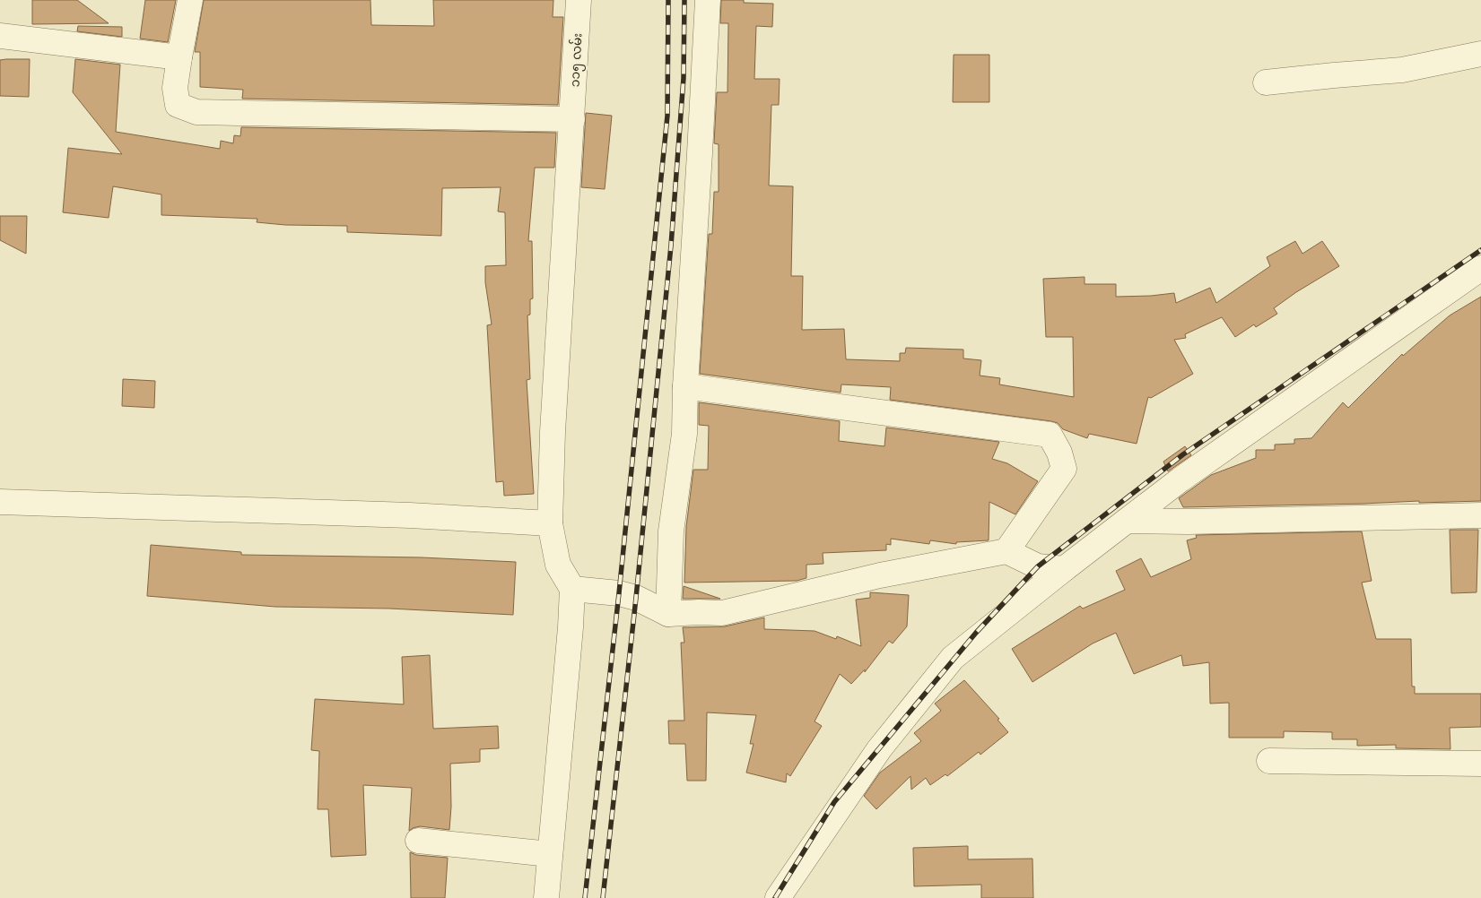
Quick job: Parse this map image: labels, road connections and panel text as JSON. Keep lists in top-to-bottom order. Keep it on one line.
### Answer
{"streets":{"street":["၁၁၅ လမ်း"]}}
